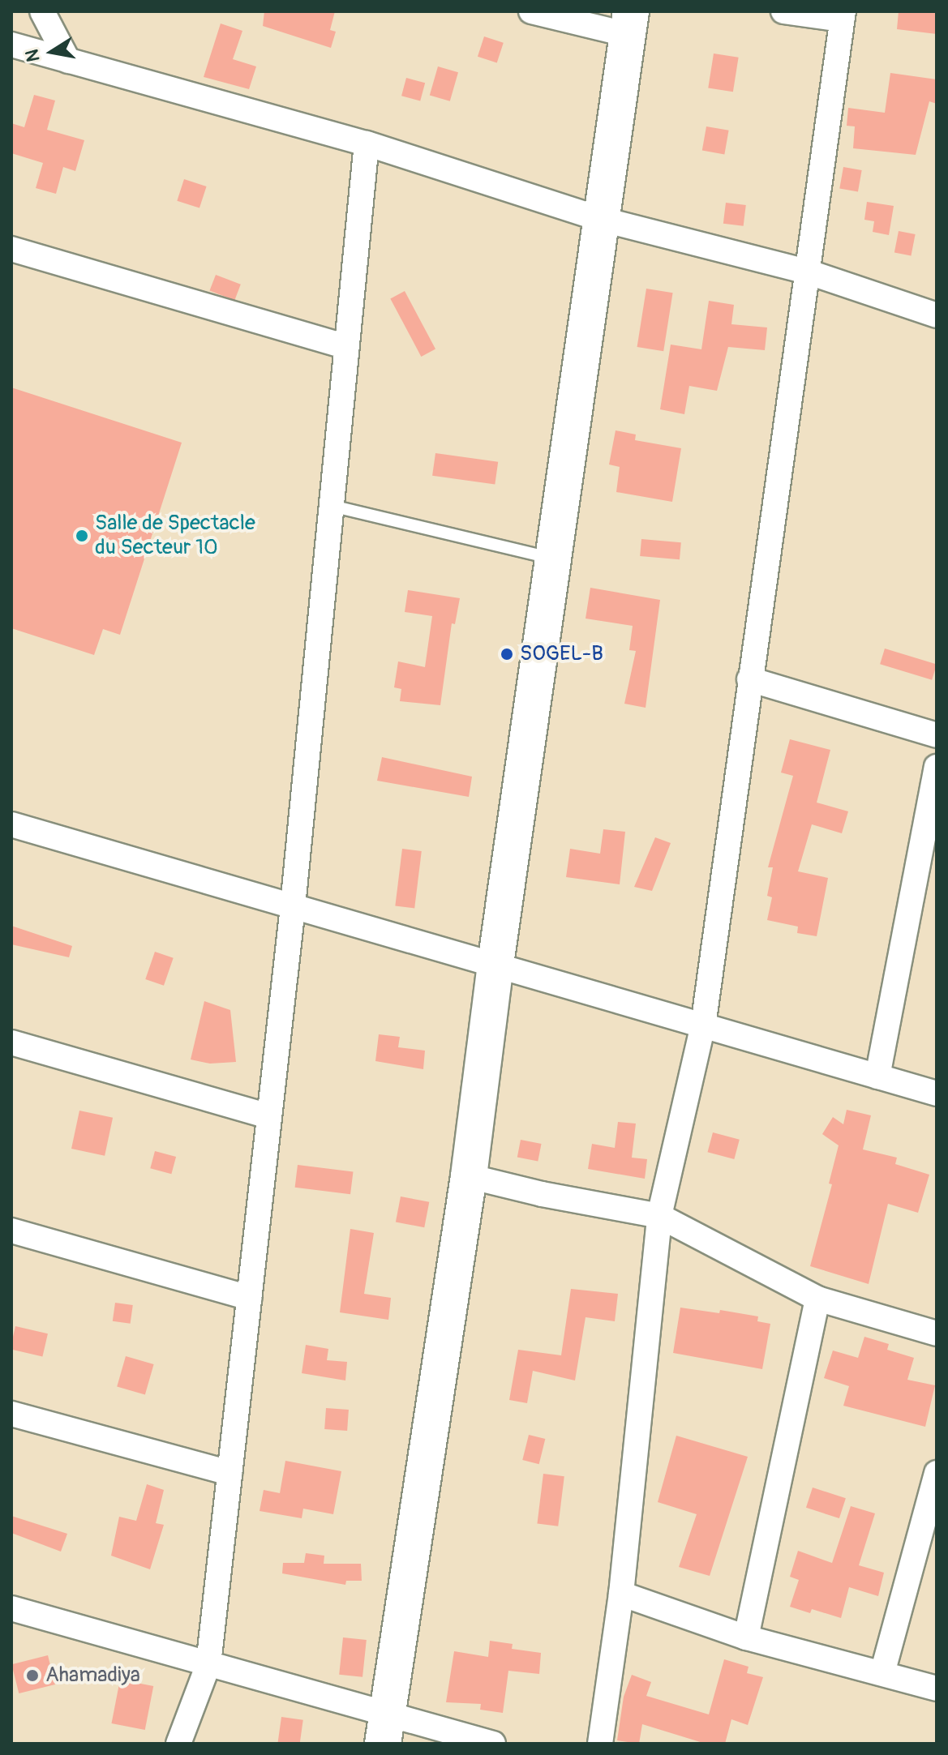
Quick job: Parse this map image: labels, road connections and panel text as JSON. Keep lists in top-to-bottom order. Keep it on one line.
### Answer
{"places":["Salle de Spectacle du Secteur 10","SOGEL-B","Ahamadiya"],"north":"left"}
